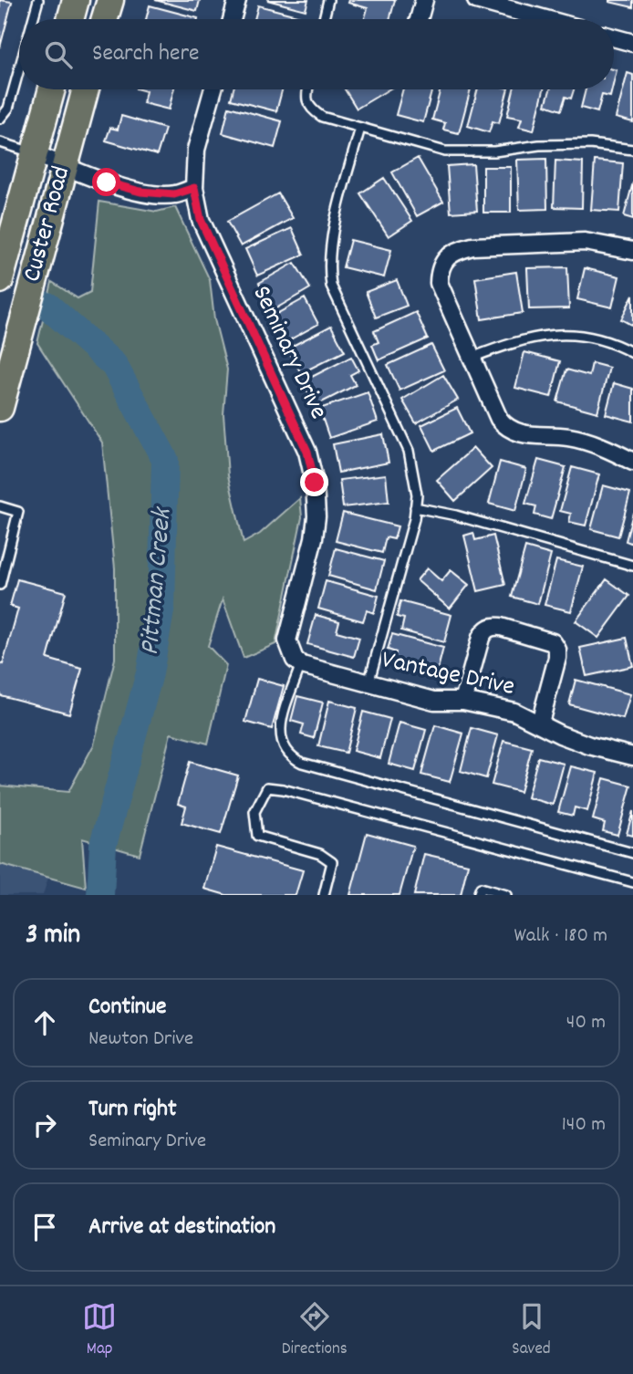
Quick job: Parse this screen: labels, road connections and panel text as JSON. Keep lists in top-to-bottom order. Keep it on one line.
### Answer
{"streets":{"main road":["Custer Road"],"street":["Seminary Drive","Vantage Drive"]},"crossings":[["Seminary Drive","Vantage Drive"]],"water":["Pittman Creek"],"page":{"search":"Search here","heading":["3 min","Walk · 180 m"],"list":[["Continue","Newton Drive","40 m"],["Turn right","Seminary Drive","140 m"],"Arrive at destination"],"nav":["Map","Directions","Saved"]}}
